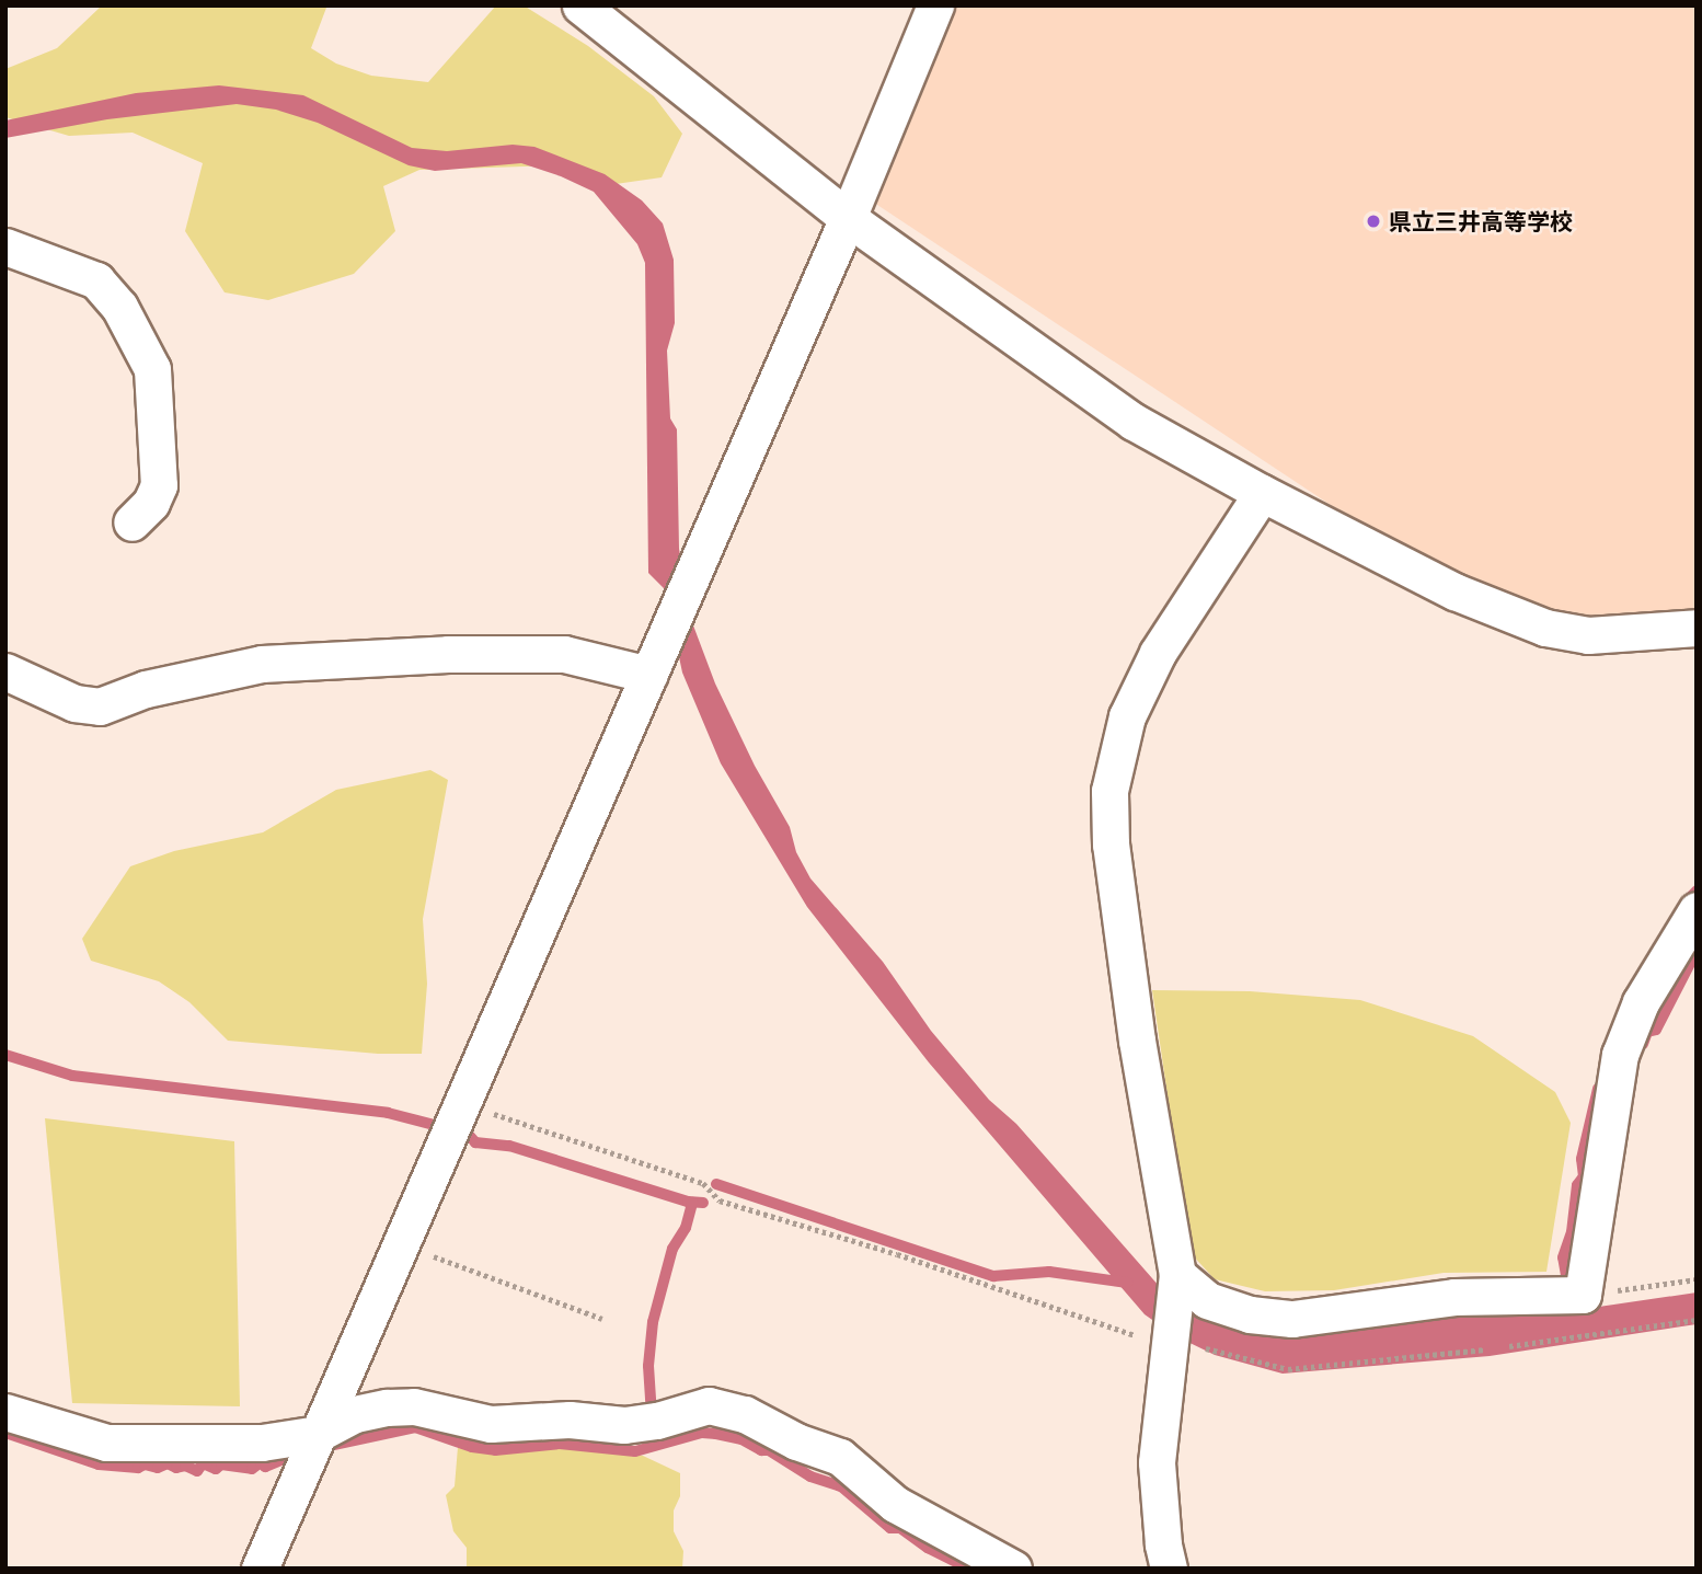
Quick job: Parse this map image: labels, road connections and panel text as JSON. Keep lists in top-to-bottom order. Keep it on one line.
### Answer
{"places":["県立三井高等学校"]}
